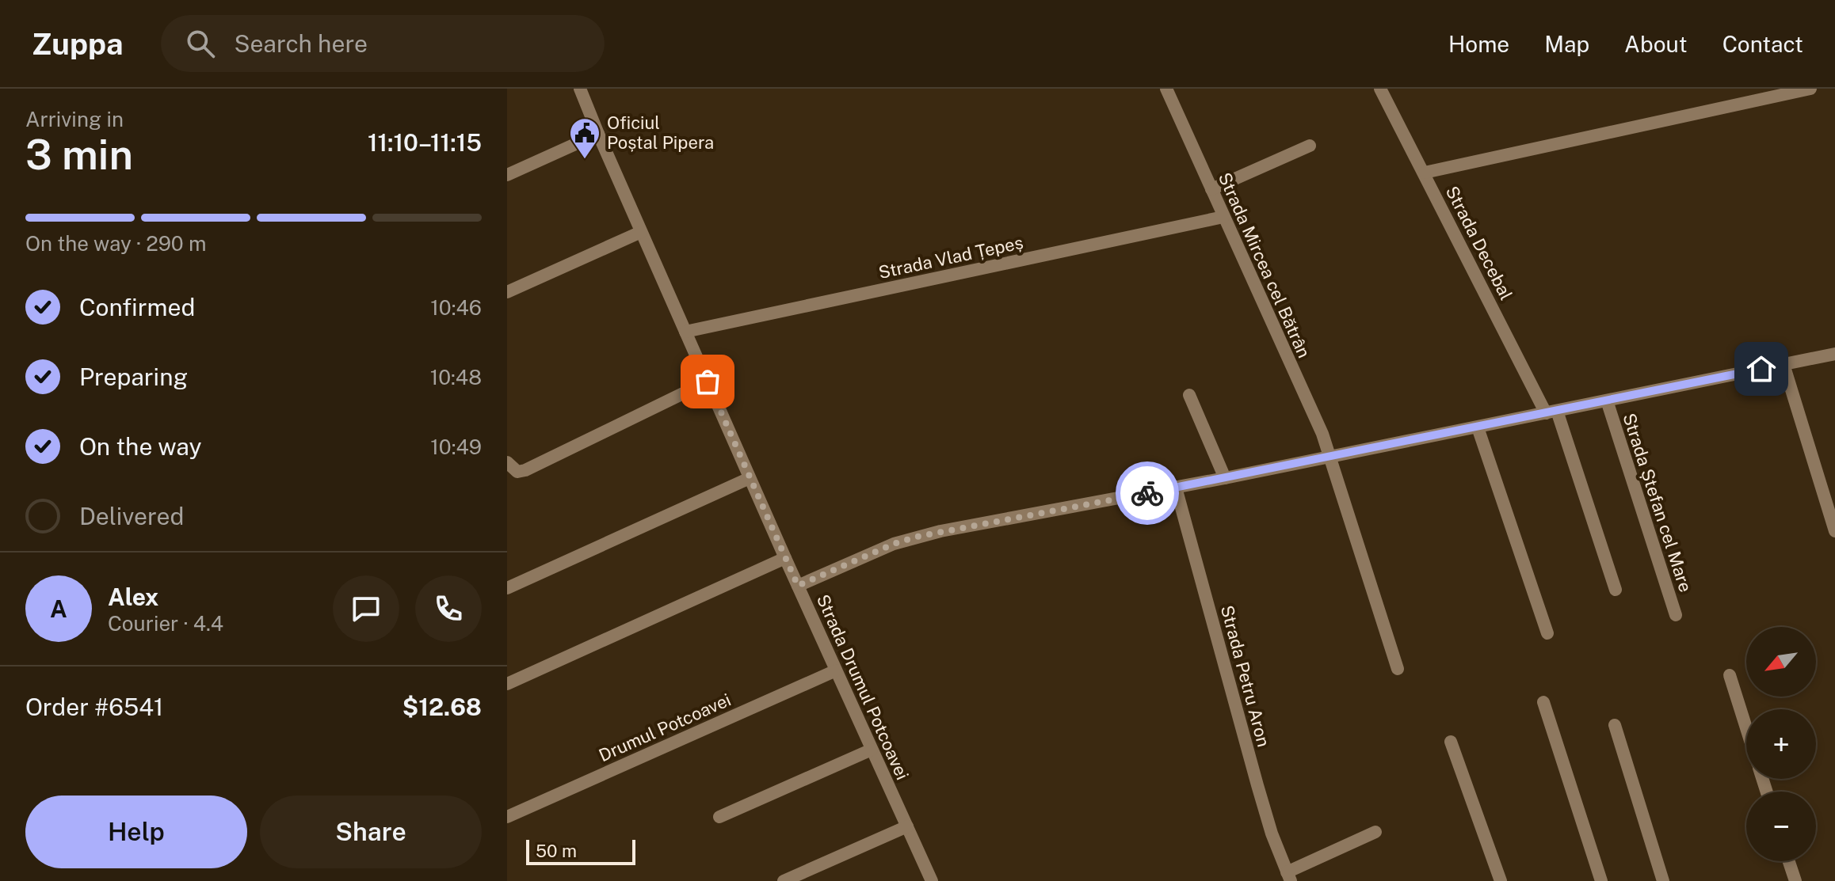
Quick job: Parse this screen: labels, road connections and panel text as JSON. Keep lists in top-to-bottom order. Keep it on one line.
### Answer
{"streets":{"street":["Strada Decebal","Strada Vlad Țepeș","Strada Mircea cel Bătrân","Strada Ștefan cel Mare","Strada Petru Aron","Strada Drumul Potcoavei","Drumul Potcoavei"]},"crossings":[["Strada Decebal","Strada Ștefan cel Mare"],["Strada Vlad Țepeș","Strada Mircea cel Bătrân"],["Strada Vlad Țepeș","Strada Drumul Potcoavei"],["Strada Mircea cel Bătrân","Strada Ștefan cel Mare"],["Strada Ștefan cel Mare","Strada Petru Aron"],["Strada Ștefan cel Mare","Strada Drumul Potcoavei"],["Strada Drumul Potcoavei","Drumul Potcoavei"]],"places":{"public building":["Oficiul Poștal Pipera"]},"scale_bar":"50 m","north":"bottom left","page":{"header":"Zuppa","search":"Search here","nav":["Home","Map","About","Contact"],"heading":["3 min","Arriving in","11:10–11:15"],"panel":["Alex","Courier · 4.4","Order #6541","$12.68"],"bar":"On the way · 290 m","list":[["Confirmed","10:46"],["Preparing","10:48"],["On the way","10:49"],"Delivered"],"round":"A","map_buttons":["+","−"],"buttons":["Help","Share"],"scale":"50 m"}}
